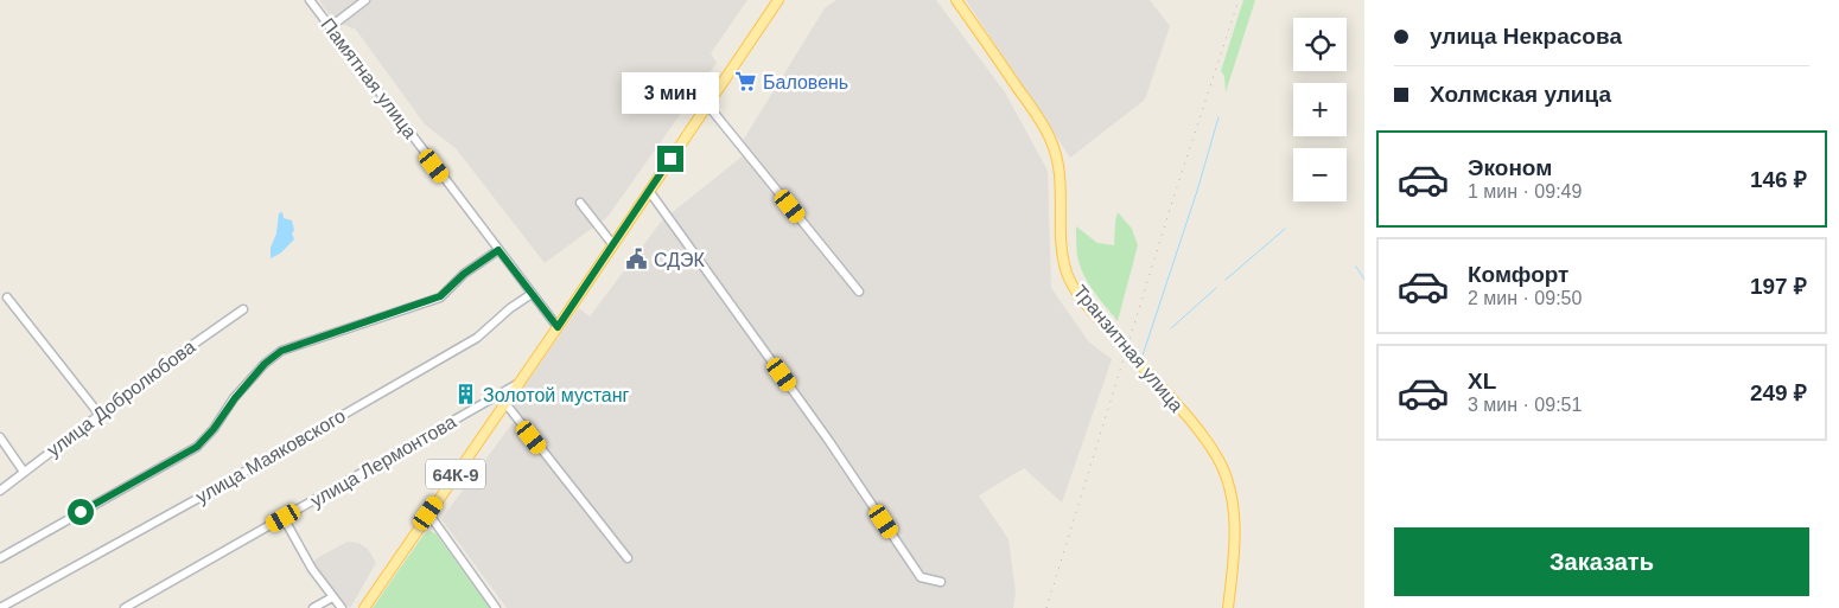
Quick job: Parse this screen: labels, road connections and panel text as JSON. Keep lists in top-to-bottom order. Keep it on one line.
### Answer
{"streets":{"main road":["Транзитная улица","64К-9"],"street":["Памятная улица","улица Добролюбова","улица Маяковского","улица Лермонтова"]},"crossings":[["Памятная улица","улица Маяковского"],["Памятная улица","64К-9"],["улица Лермонтова","64К-9"]],"places":{"supermarket":["Баловень"],"public building":["СДЭК"],"building":["Золотой мустанг"]},"page":{"banner":["улица Некрасова","Холмская улица"],"map_buttons":["+","−"],"bubble":"3 мин","list":[{"name":"Эконом","note":"1 мин · 09:49","value":"146 ₽"},{"name":"Комфорт","note":"2 мин · 09:50","value":"197 ₽"},{"name":"XL","note":"3 мин · 09:51","value":"249 ₽"}],"buttons":"Заказать"}}
